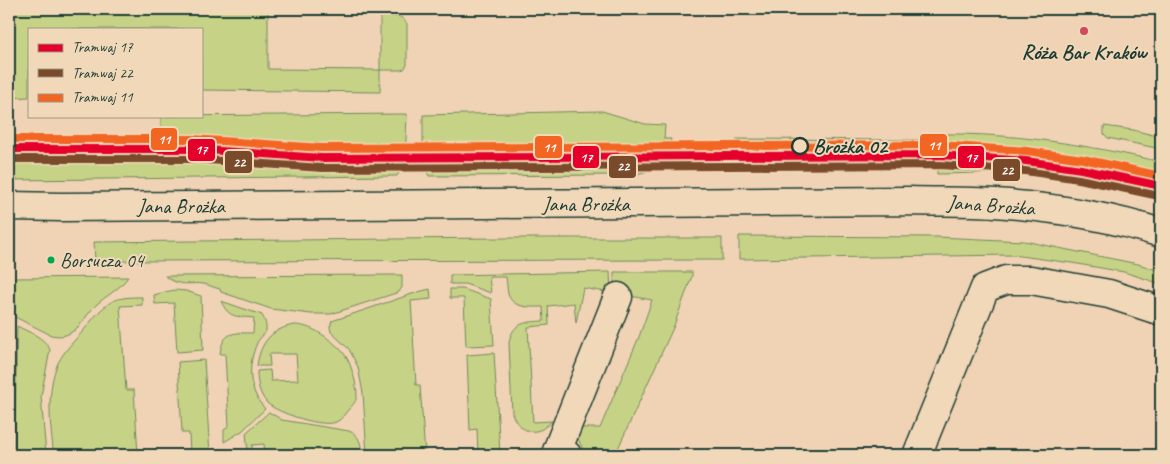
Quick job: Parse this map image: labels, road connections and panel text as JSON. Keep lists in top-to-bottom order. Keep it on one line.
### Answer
{"streets":{"main road":["Jana Brożka"]},"places":["Róża Bar Kraków","Brożka 02","Borsucza 04"],"lines":["tram line 11","tram line 17","tram line 22"],"legend":["Tramwaj 17","Tramwaj 22","Tramwaj 11"]}
